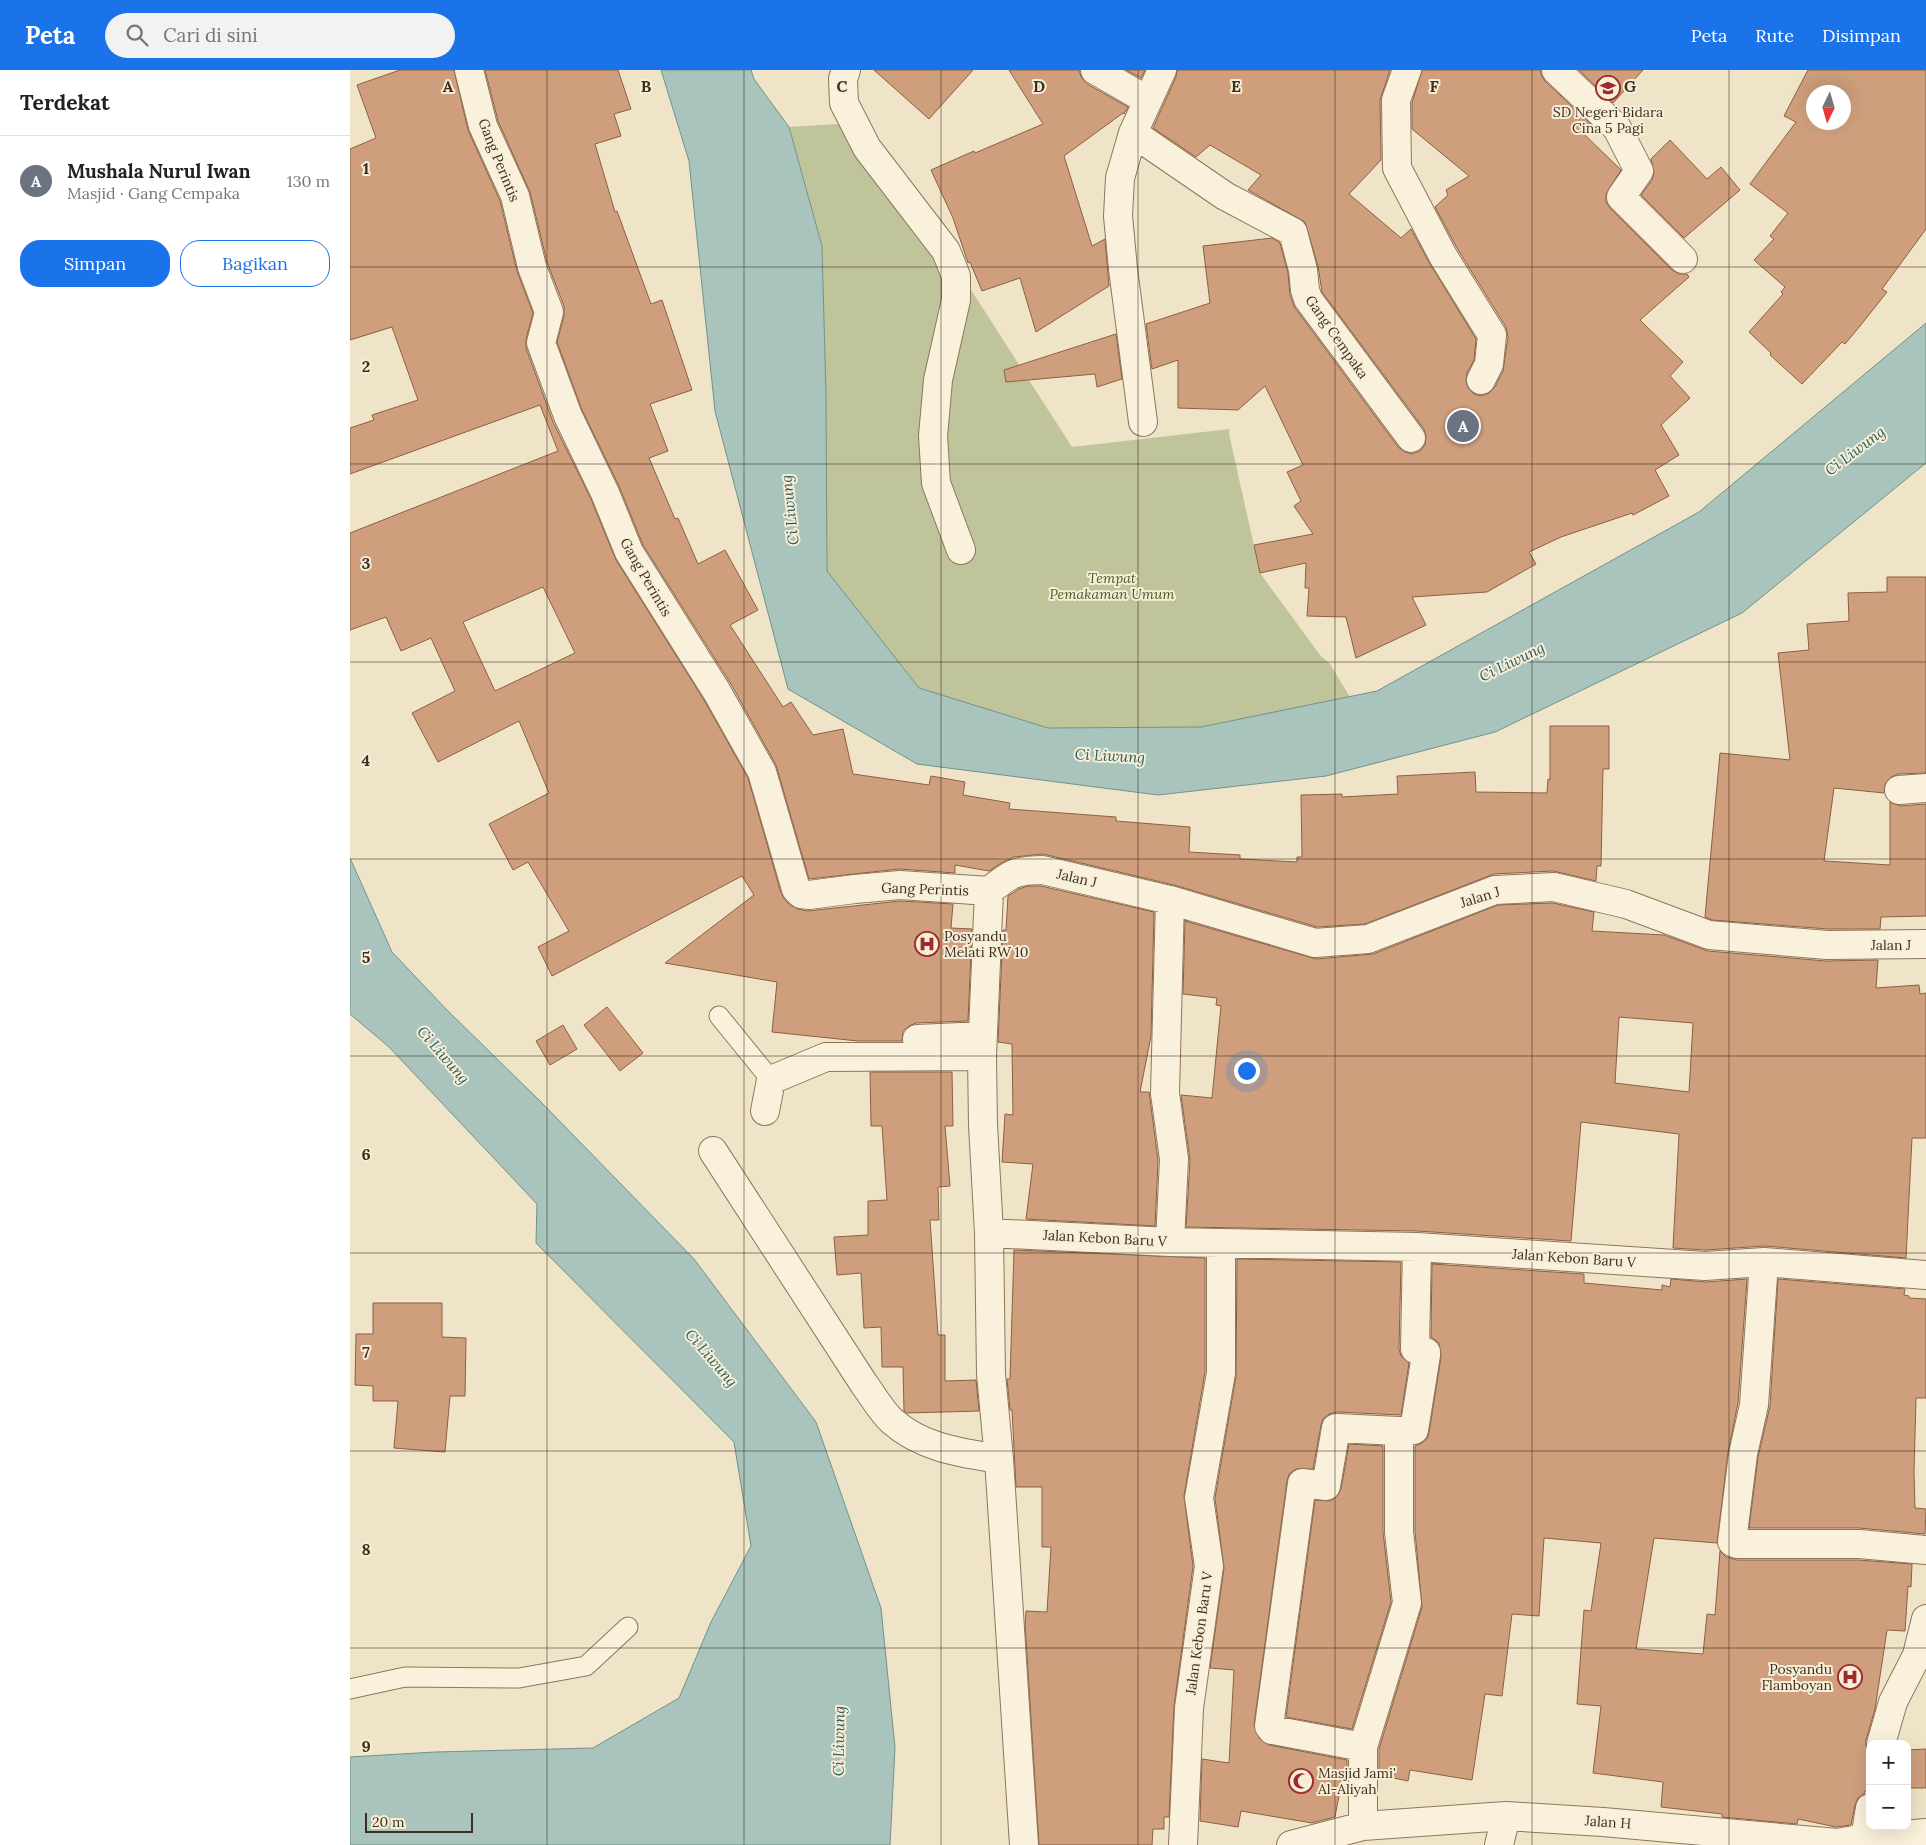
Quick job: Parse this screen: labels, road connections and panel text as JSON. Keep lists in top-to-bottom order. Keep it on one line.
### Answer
{"streets":{"street":["Gang Perintis","Gang Cempaka","Jalan J","Jalan Kebon Baru V","Jalan H"]},"crossings":[["Gang Perintis","Jalan J"]],"water":["Ci Liwung"],"parks":["Tempat Pemakaman Umum"],"places":{"school or university":["SD Negeri Bidara Cina 5 Pagi"],"hospital":["Posyandu Melati RW 10","Posyandu Flamboyan"],"mosque":["Masjid Jami' Al-Aliyah"]},"scale_bar":"20 m","north":"bottom","page":{"header":"Peta","search":"Cari di sini","nav":["Peta","Rute","Disimpan"],"heading":"Terdekat","list":[{"mark":"A","name":"Mushala Nurul Iwan","note":"Masjid · Gang Cempaka","value":"130 m"}],"buttons":["Simpan","Bagikan"],"pins":"A","map_buttons":["+","−"],"scale":"20 m"},"grid":{"columns":["A","B","C","D","E","F","G"],"rows":["1","2","3","4","5","6","7","8","9"]}}
